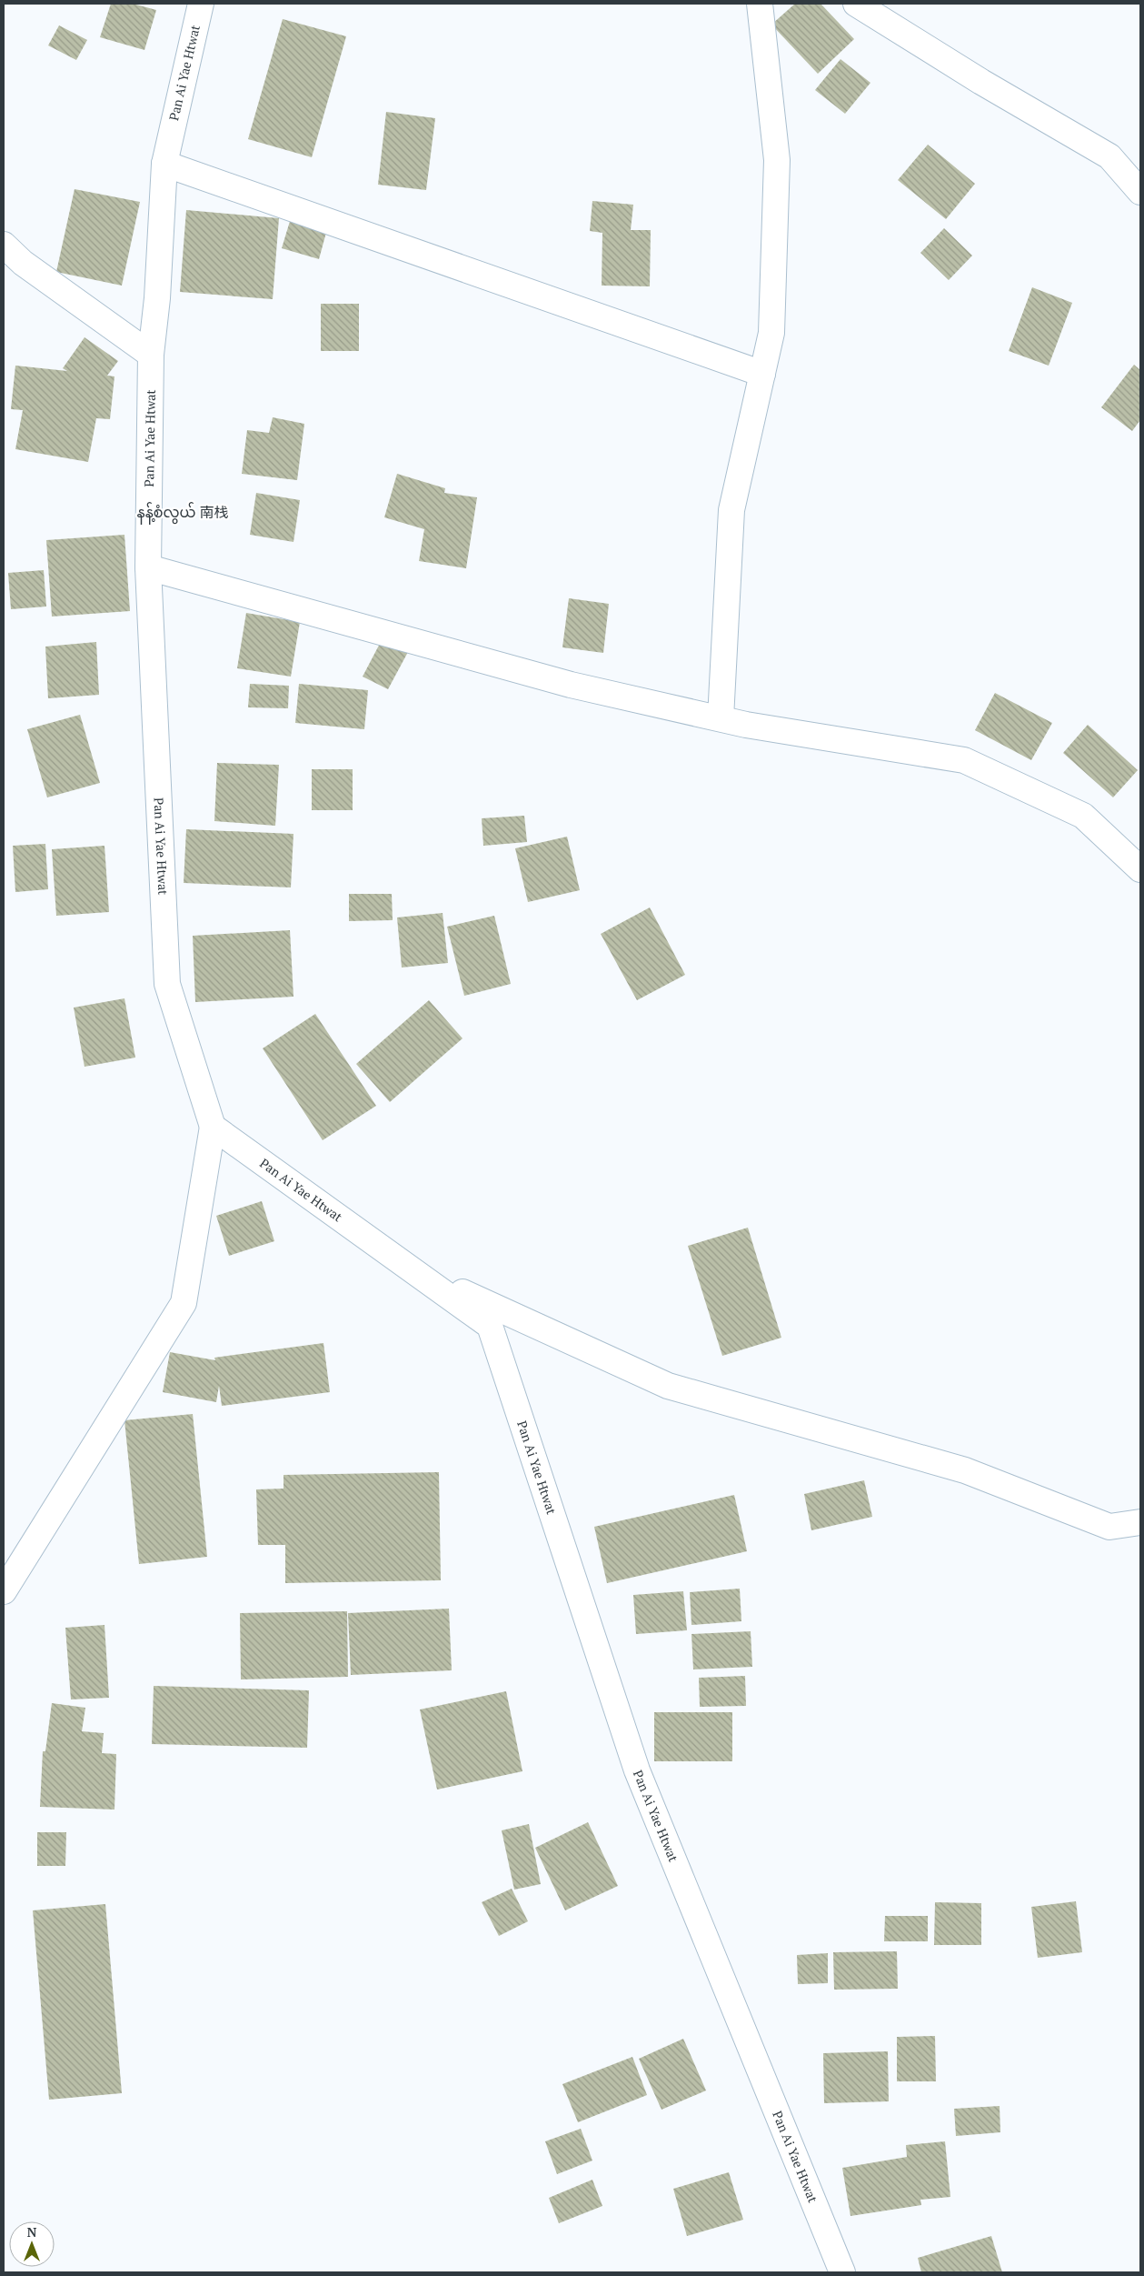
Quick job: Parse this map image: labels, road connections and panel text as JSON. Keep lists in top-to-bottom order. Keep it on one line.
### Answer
{"streets":{"street":["Pan Ai Yae Htwat"]},"districts":["နန့်စံလွယ် 南栈"],"north":"top"}
